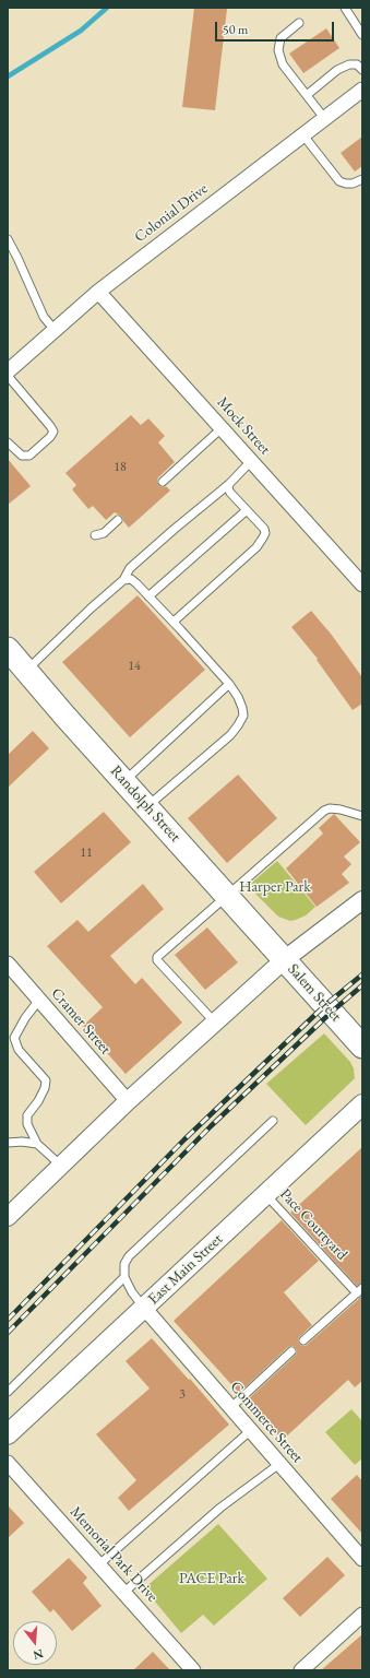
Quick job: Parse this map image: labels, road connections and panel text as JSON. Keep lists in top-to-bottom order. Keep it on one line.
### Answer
{"streets":{"main road":["Randolph Street","Salem Street","East Main Street"],"street":["Colonial Drive","Mock Street","Cramer Street","Commerce Street","Memorial Park Drive"],"lane":["Pace Courtyard"]},"crossings":[["Colonial Drive","Mock Street"],["Randolph Street","Salem Street"],["Pace Courtyard","East Main Street"],["East Main Street","Commerce Street"]],"parks":["Harper Park","PACE Park"],"house_numbers":["18","14","11","3"],"scale_bar":"50 m","north":"bottom"}
